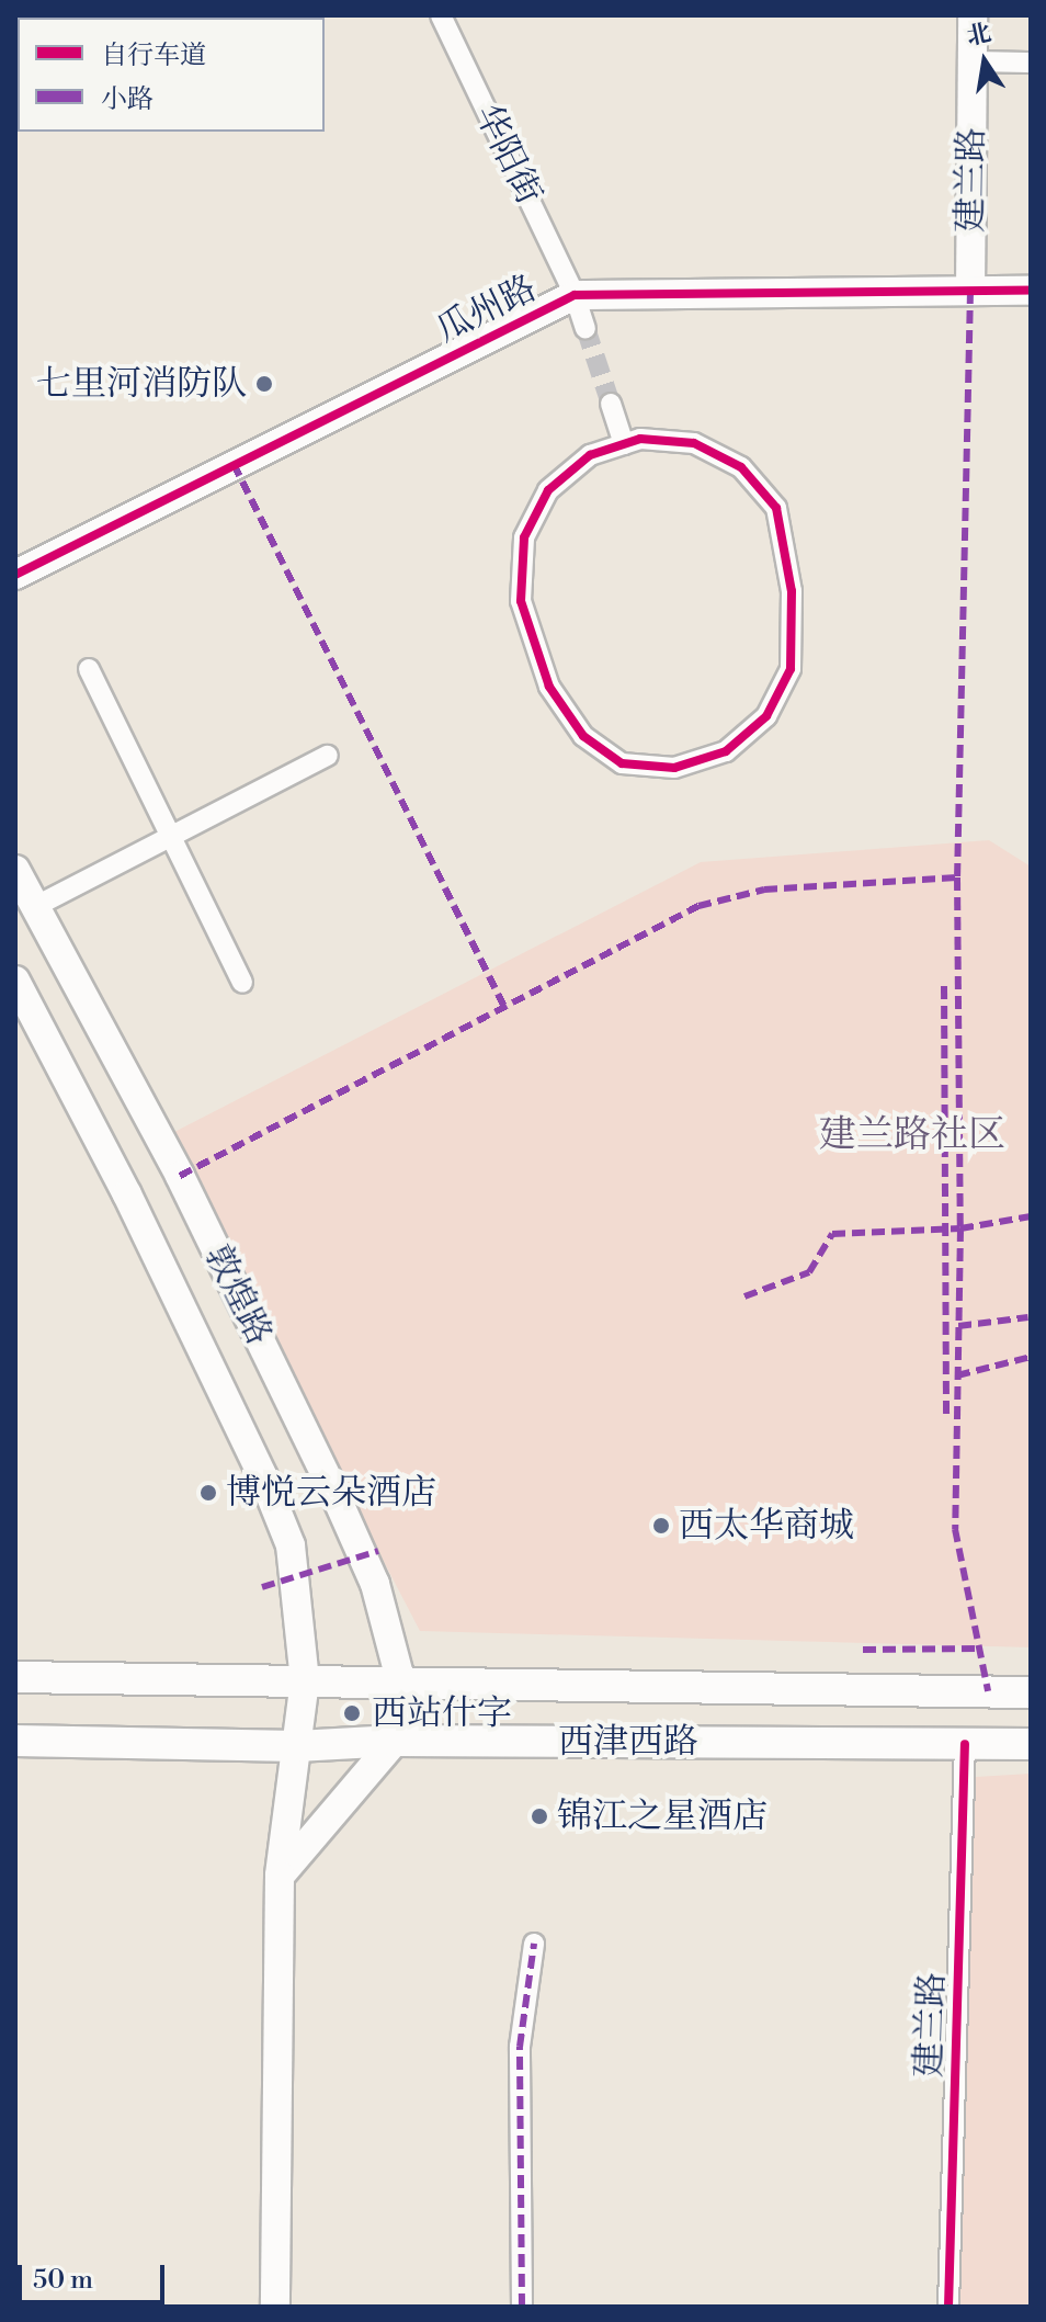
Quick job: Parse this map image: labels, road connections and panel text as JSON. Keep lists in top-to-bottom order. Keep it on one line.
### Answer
{"streets":{"main road":["西津西路"],"street":["华阳街","建兰路","瓜州路","敦煌路"]},"crossings":[["华阳街","瓜州路"],["建兰路","瓜州路"],["建兰路","西津西路"],["敦煌路","西津西路"]],"districts":["建兰路社区"],"places":["七里河消防队","博悦云朵酒店","西太华商城","西站什字","锦江之星酒店"],"legend":["自行车道","小路"],"scale_bar":"50 m","north":"top"}
